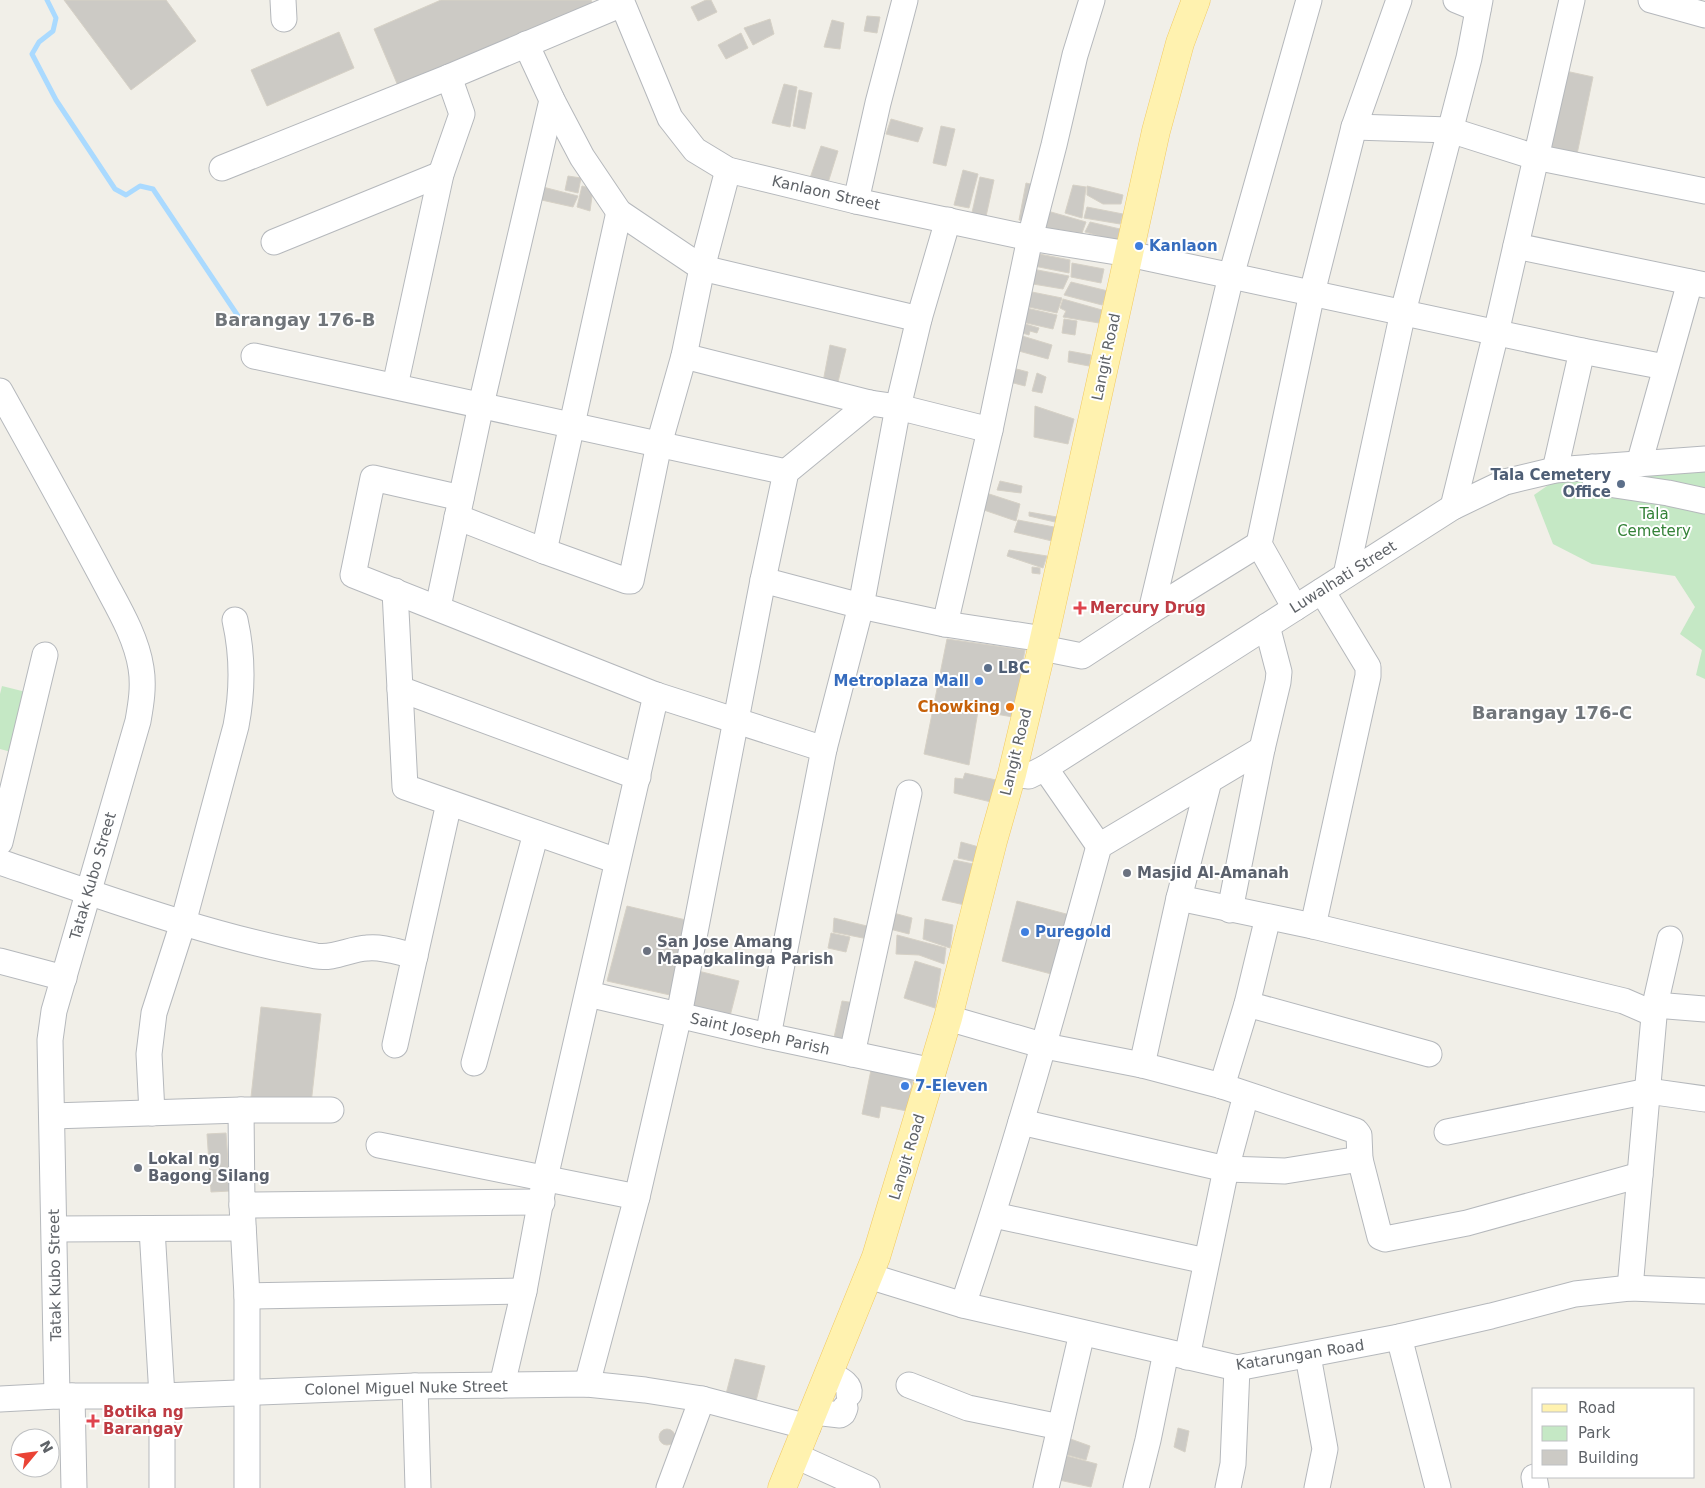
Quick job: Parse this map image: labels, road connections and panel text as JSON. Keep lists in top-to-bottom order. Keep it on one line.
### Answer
{"streets":{"main road":["Langit Road"],"street":["Kanlaon Street","Luwalhati Street","Tatak Kubo Street","Saint Joseph Parish","Katarungan Road","Colonel Miguel Nuke Street"]},"crossings":[["Kanlaon Street","Langit Road"],["Langit Road","Luwalhati Street"],["Langit Road","Saint Joseph Parish"],["Langit Road","Katarungan Road"],["Langit Road","Colonel Miguel Nuke Street"],["Tatak Kubo Street","Colonel Miguel Nuke Street"]],"districts":["Barangay 176-B","Barangay 176-C"],"parks":["Tala Cemetery"],"places":{"other":["Kanlaon","Tala Cemetery Office","LBC","Metroplaza Mall","Chowking","Masjid Al-Amanah","Puregold","San Jose Amang Mapagkalinga Parish","7-Eleven","Lokal ng Bagong Silang"],"health":["Mercury Drug","Botika ng Barangay"]},"legend":["Road","Park","Building"],"north":"top right"}
